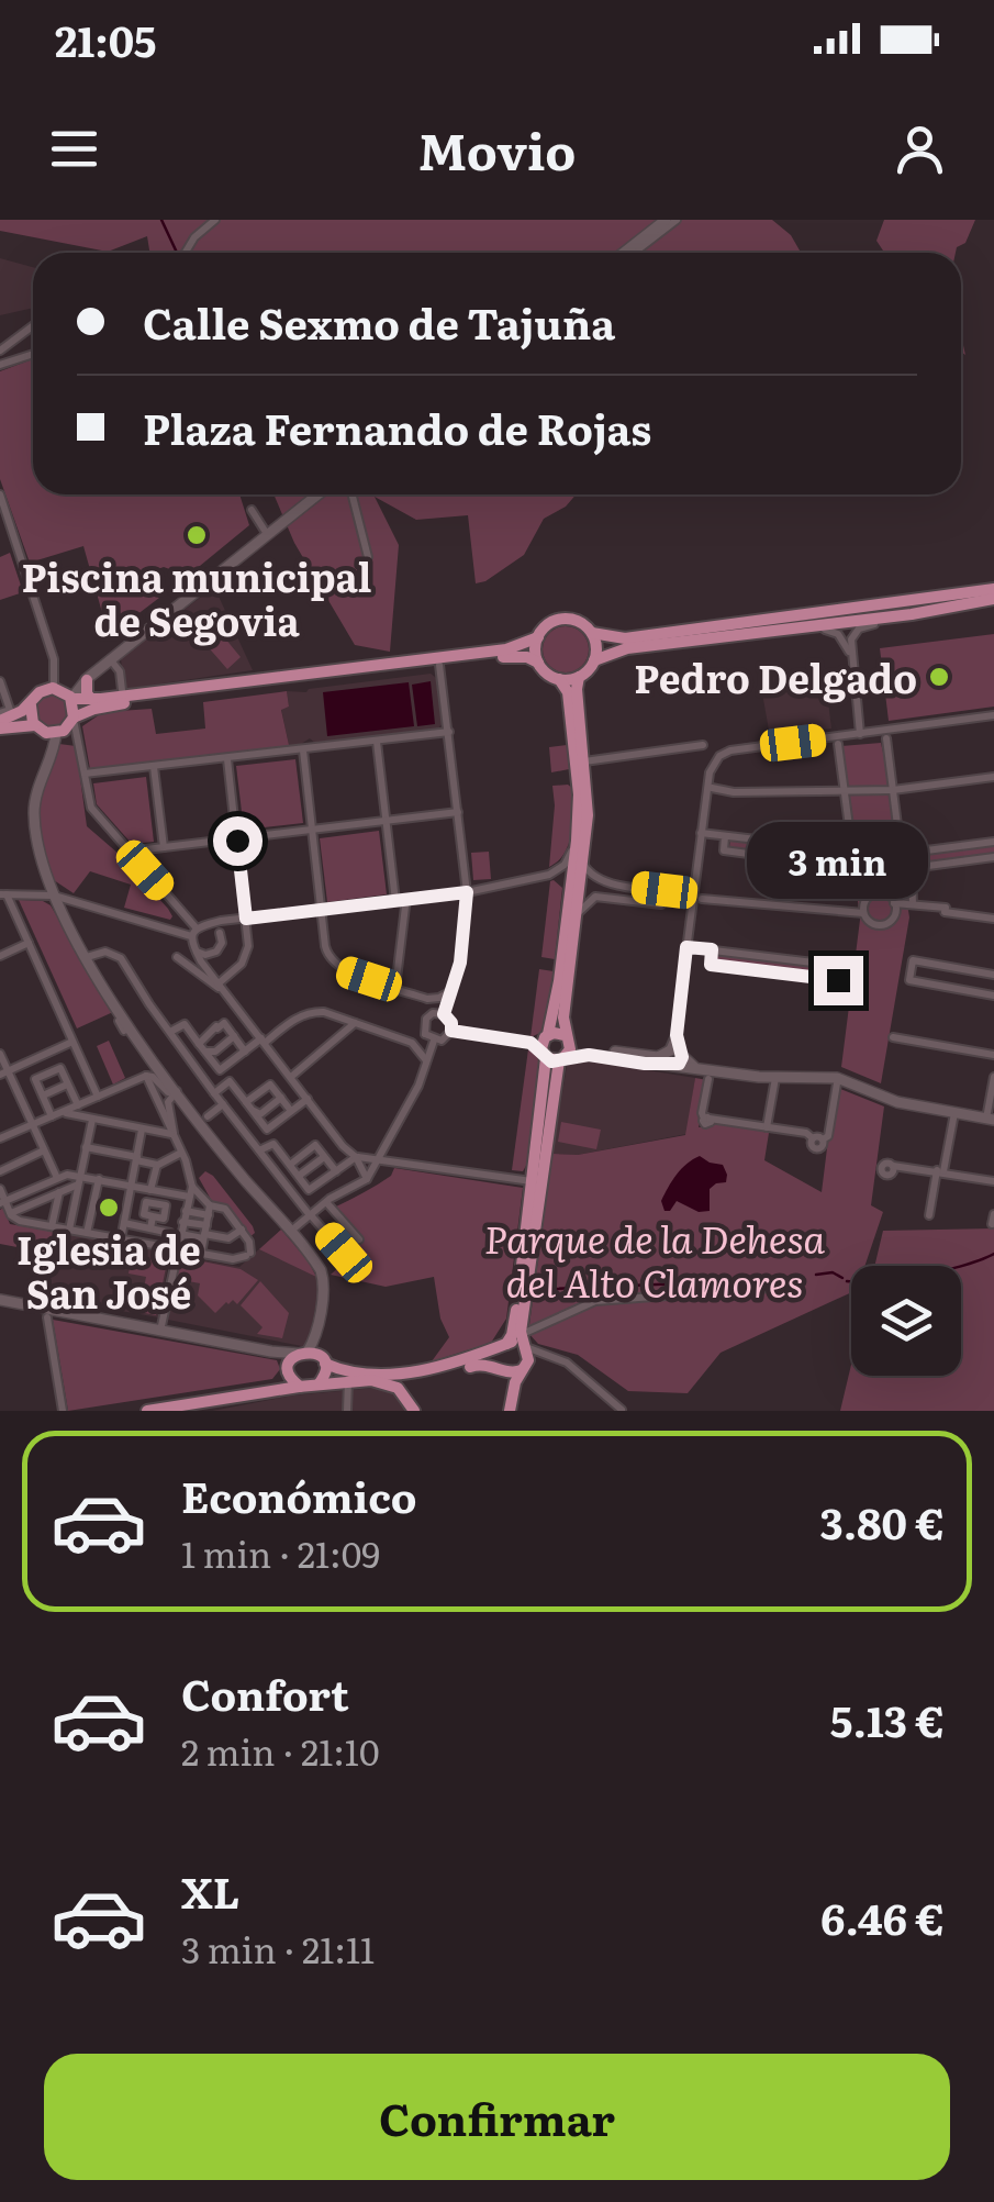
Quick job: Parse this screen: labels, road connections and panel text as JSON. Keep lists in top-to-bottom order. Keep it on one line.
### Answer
{"parks":["Parque de la Dehesa del Alto Clamores"],"places":["Piscina municipal de Segovia","Pedro Delgado","Iglesia de San José"],"page":{"status":"21:05","header":"Movio","banner":["Calle Sexmo de Tajuña","Plaza Fernando de Rojas"],"bubble":"3 min","list":[{"name":"Económico","note":"1 min · 21:09","value":"3.80 €"},{"name":"Confort","note":"2 min · 21:10","value":"5.13 €"},{"name":"XL","note":"3 min · 21:11","value":"6.46 €"}],"buttons":"Confirmar"}}
